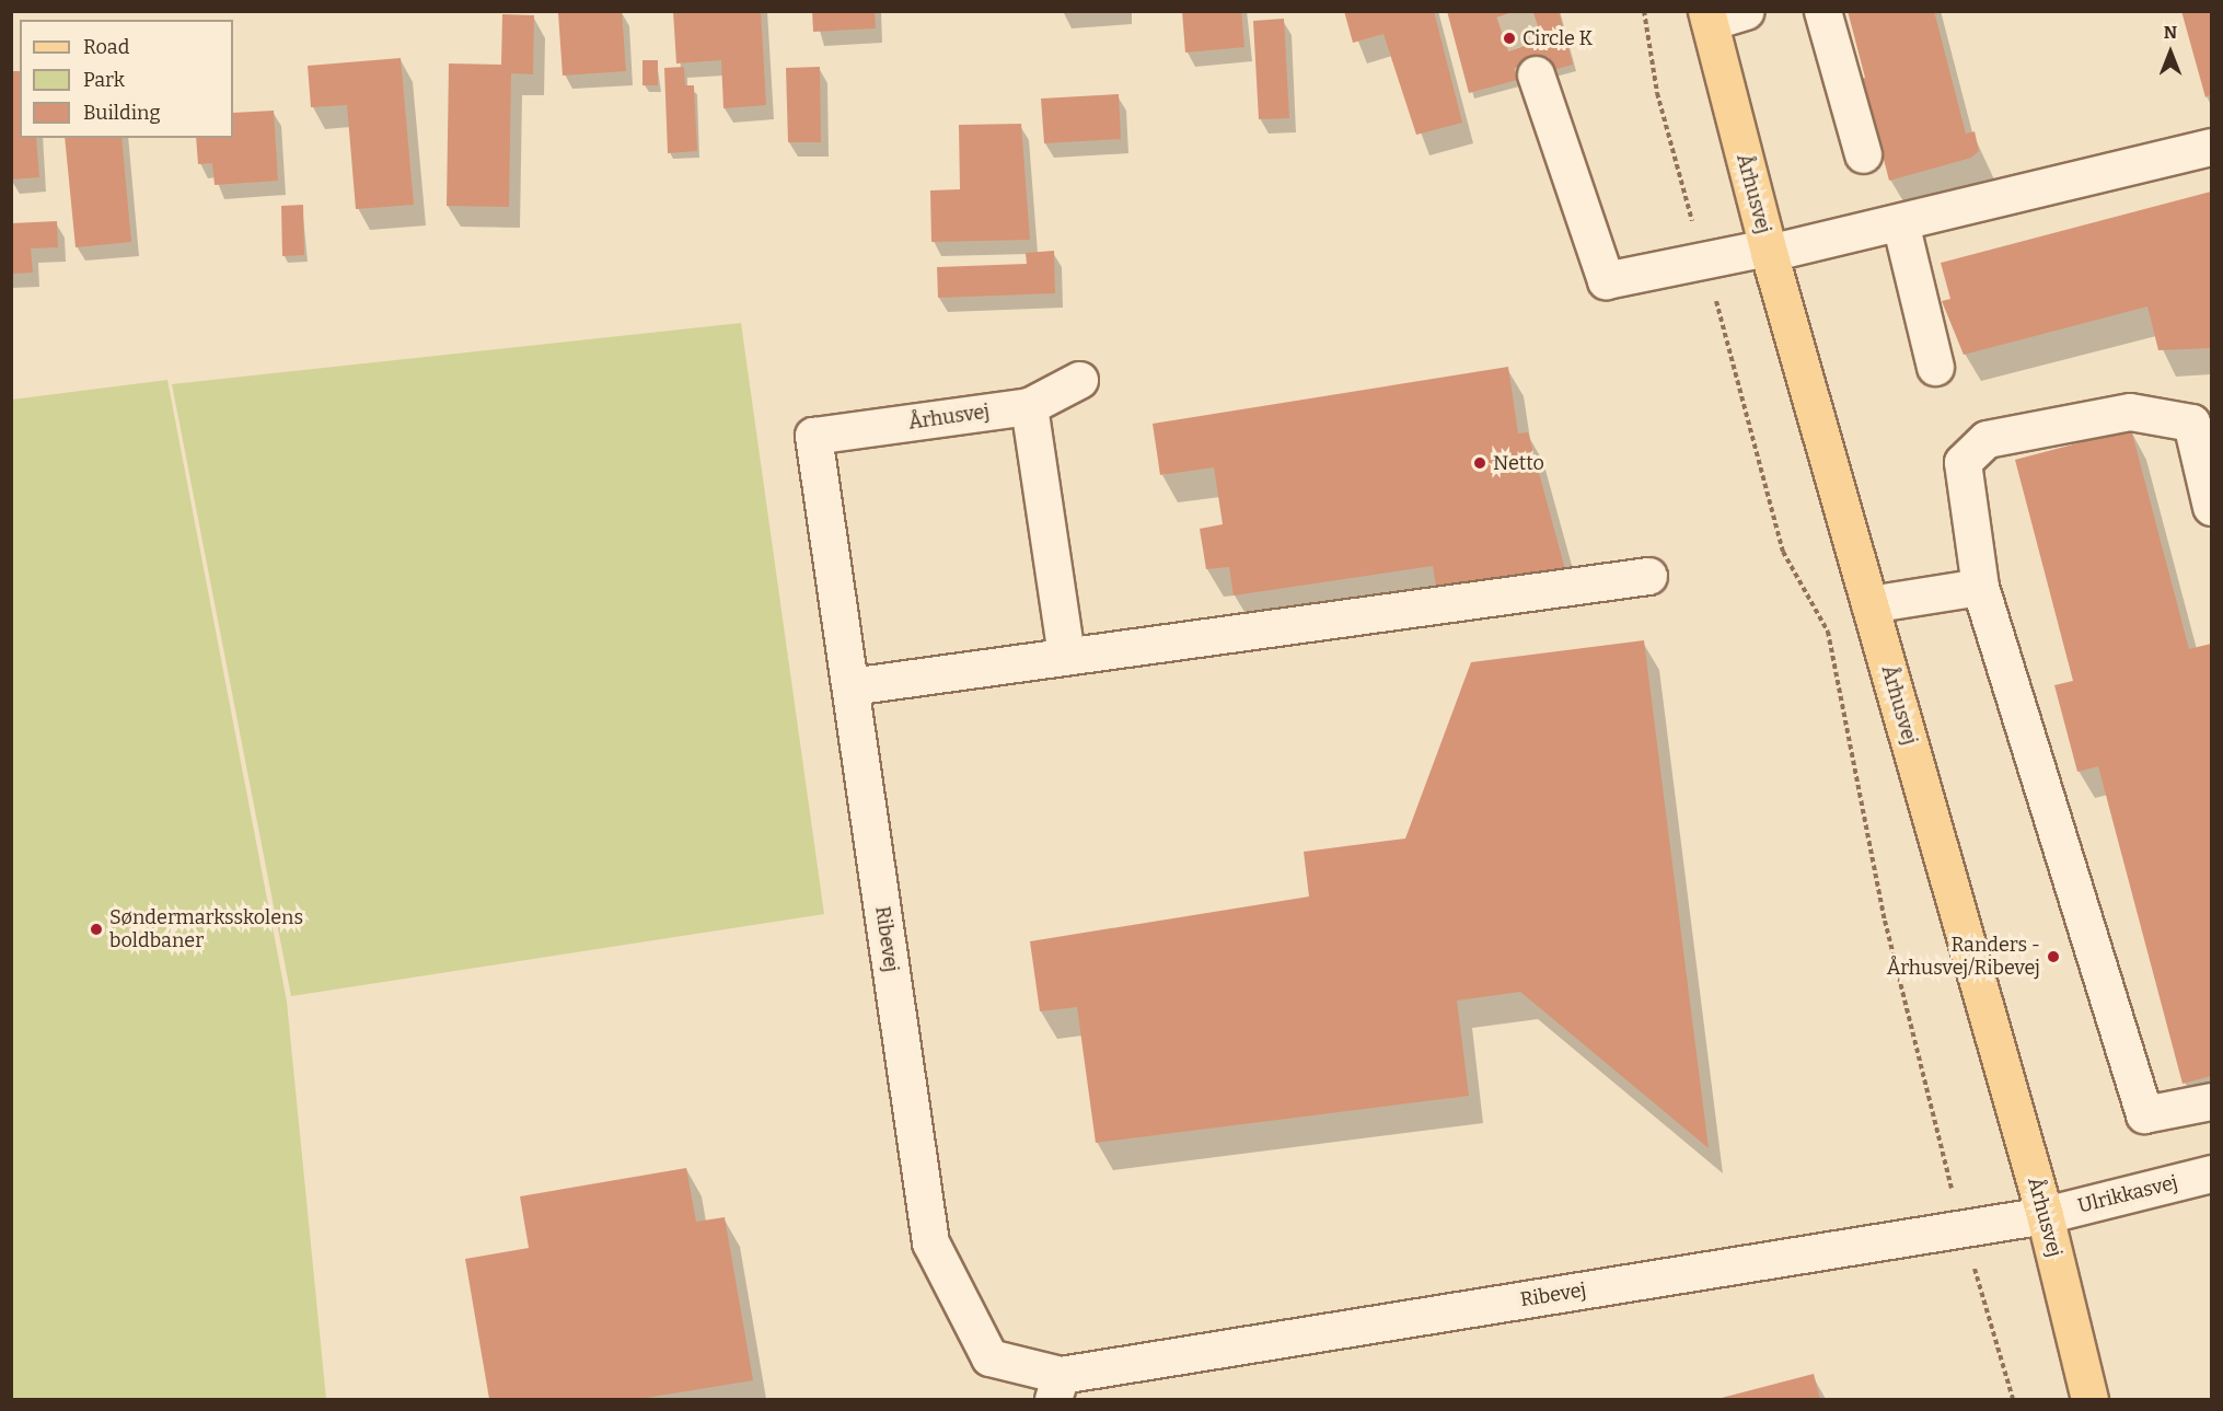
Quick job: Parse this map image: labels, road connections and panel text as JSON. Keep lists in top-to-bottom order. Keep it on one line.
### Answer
{"streets":{"main road":["Århusvej"],"street":["Ribevej","Ulrikkasvej"]},"crossings":[["Århusvej","Ribevej"],["Århusvej","Ulrikkasvej"],["Ribevej","Ulrikkasvej"]],"places":["Circle K","Netto","Søndermarksskolens boldbaner","Randers - Århusvej/Ribevej"],"legend":["Road","Park","Building"],"north":"top"}
